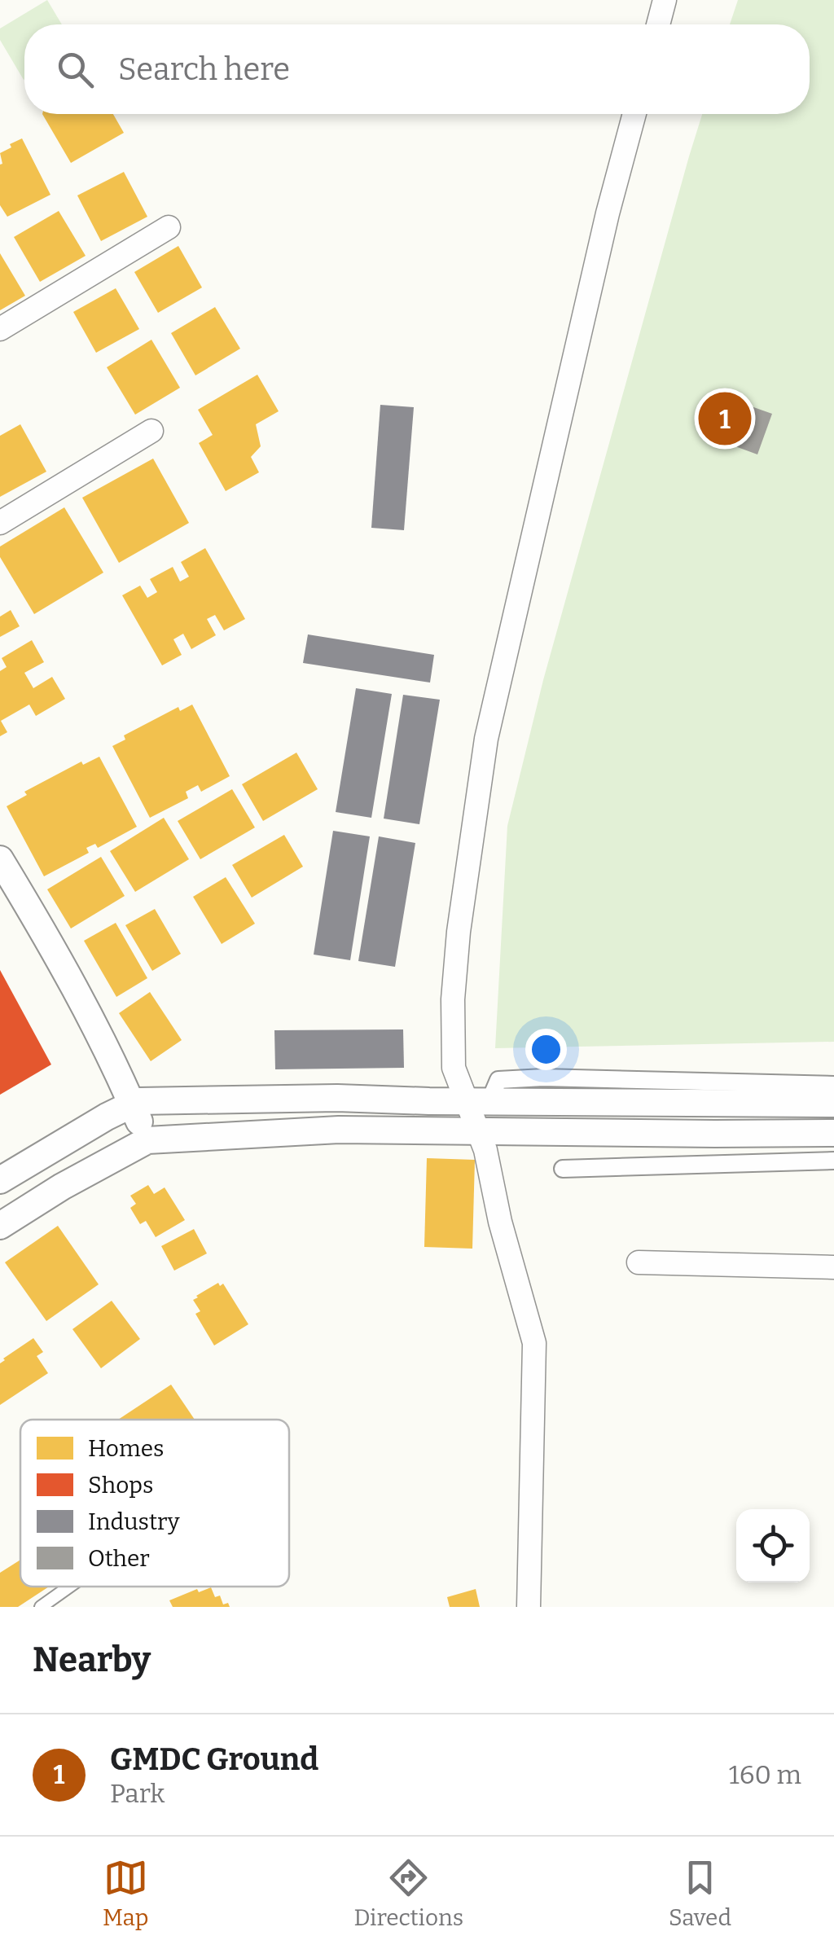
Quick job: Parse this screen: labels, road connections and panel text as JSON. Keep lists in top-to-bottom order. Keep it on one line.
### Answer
{"legend":["Homes","Shops","Industry","Other"],"page":{"search":"Search here","pins":"1","heading":"Nearby","list":[{"mark":"1","name":"GMDC Ground","note":"Park","value":"160 m"}],"nav":["Map","Directions","Saved"]}}
